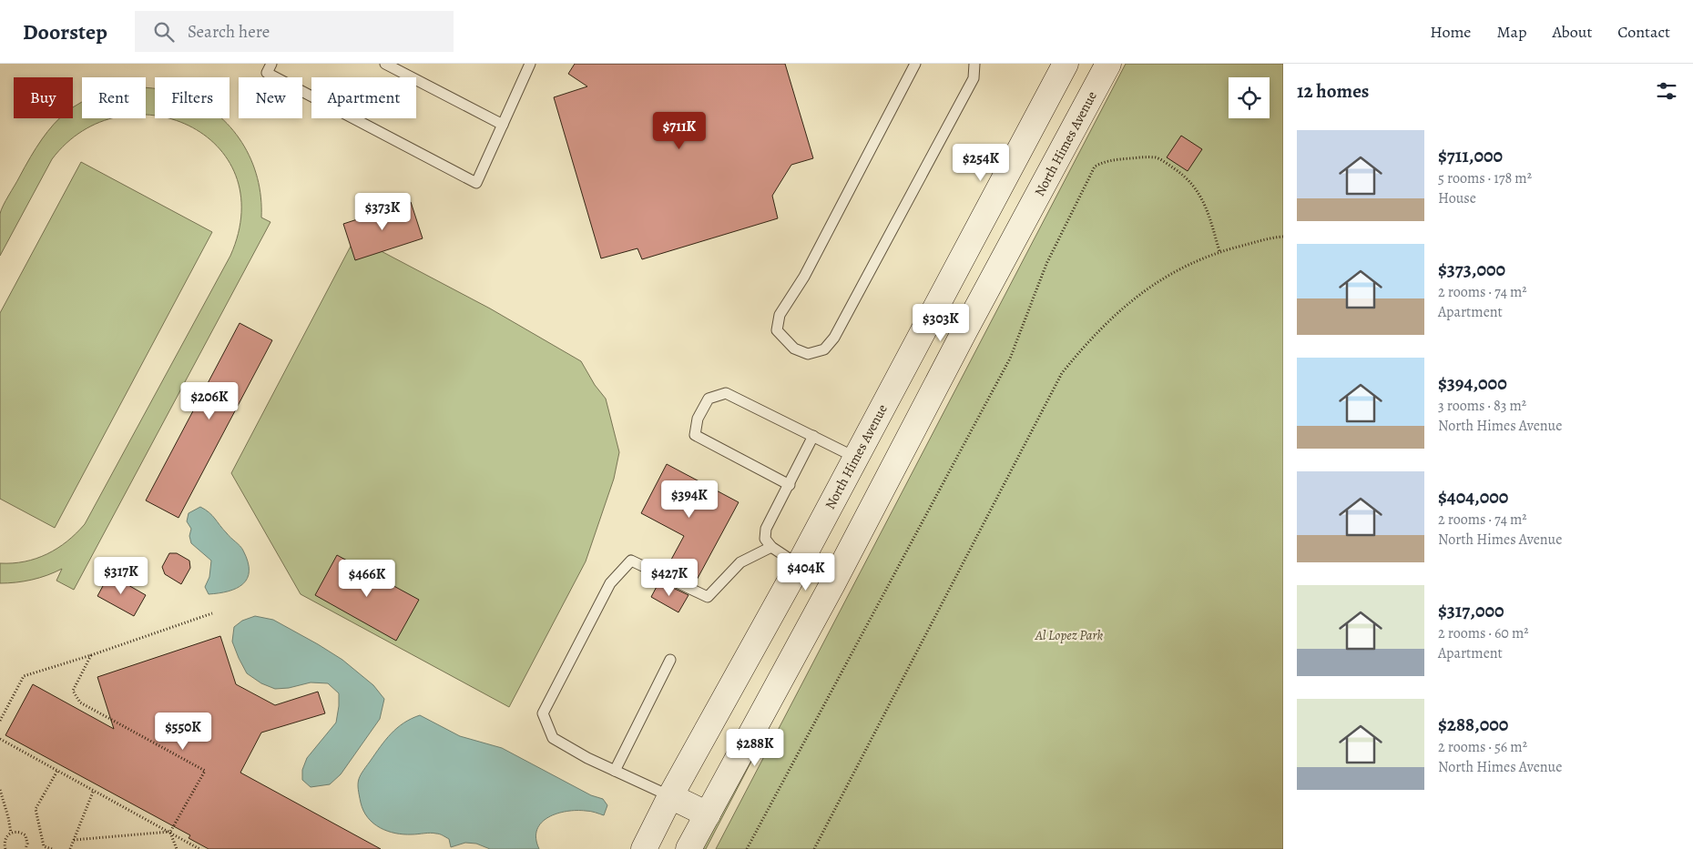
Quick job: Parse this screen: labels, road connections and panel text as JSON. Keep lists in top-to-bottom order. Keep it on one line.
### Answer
{"streets":{"street":["North Himes Avenue"]},"parks":["Al Lopez Park"],"page":{"header":"Doorstep","search":"Search here","nav":["Home","Map","About","Contact"],"heading":"12 homes","chip":["Buy","Rent","Filters","New","Apartment"],"price":["$711K","$254K","$373K","$303K","$206K","$394K","$404K","$317K","$427K","$466K","$550K","$288K"],"list":[{"name":"$711,000","note":"5 rooms · 178 m² · House"},{"name":"$373,000","note":"2 rooms · 74 m² · Apartment"},{"name":"$394,000","note":"3 rooms · 83 m² · North Himes Avenue"},{"name":"$404,000","note":"2 rooms · 74 m² · North Himes Avenue"},{"name":"$317,000","note":"2 rooms · 60 m² · Apartment"},{"name":"$288,000","note":"2 rooms · 56 m² · North Himes Avenue"}]}}
